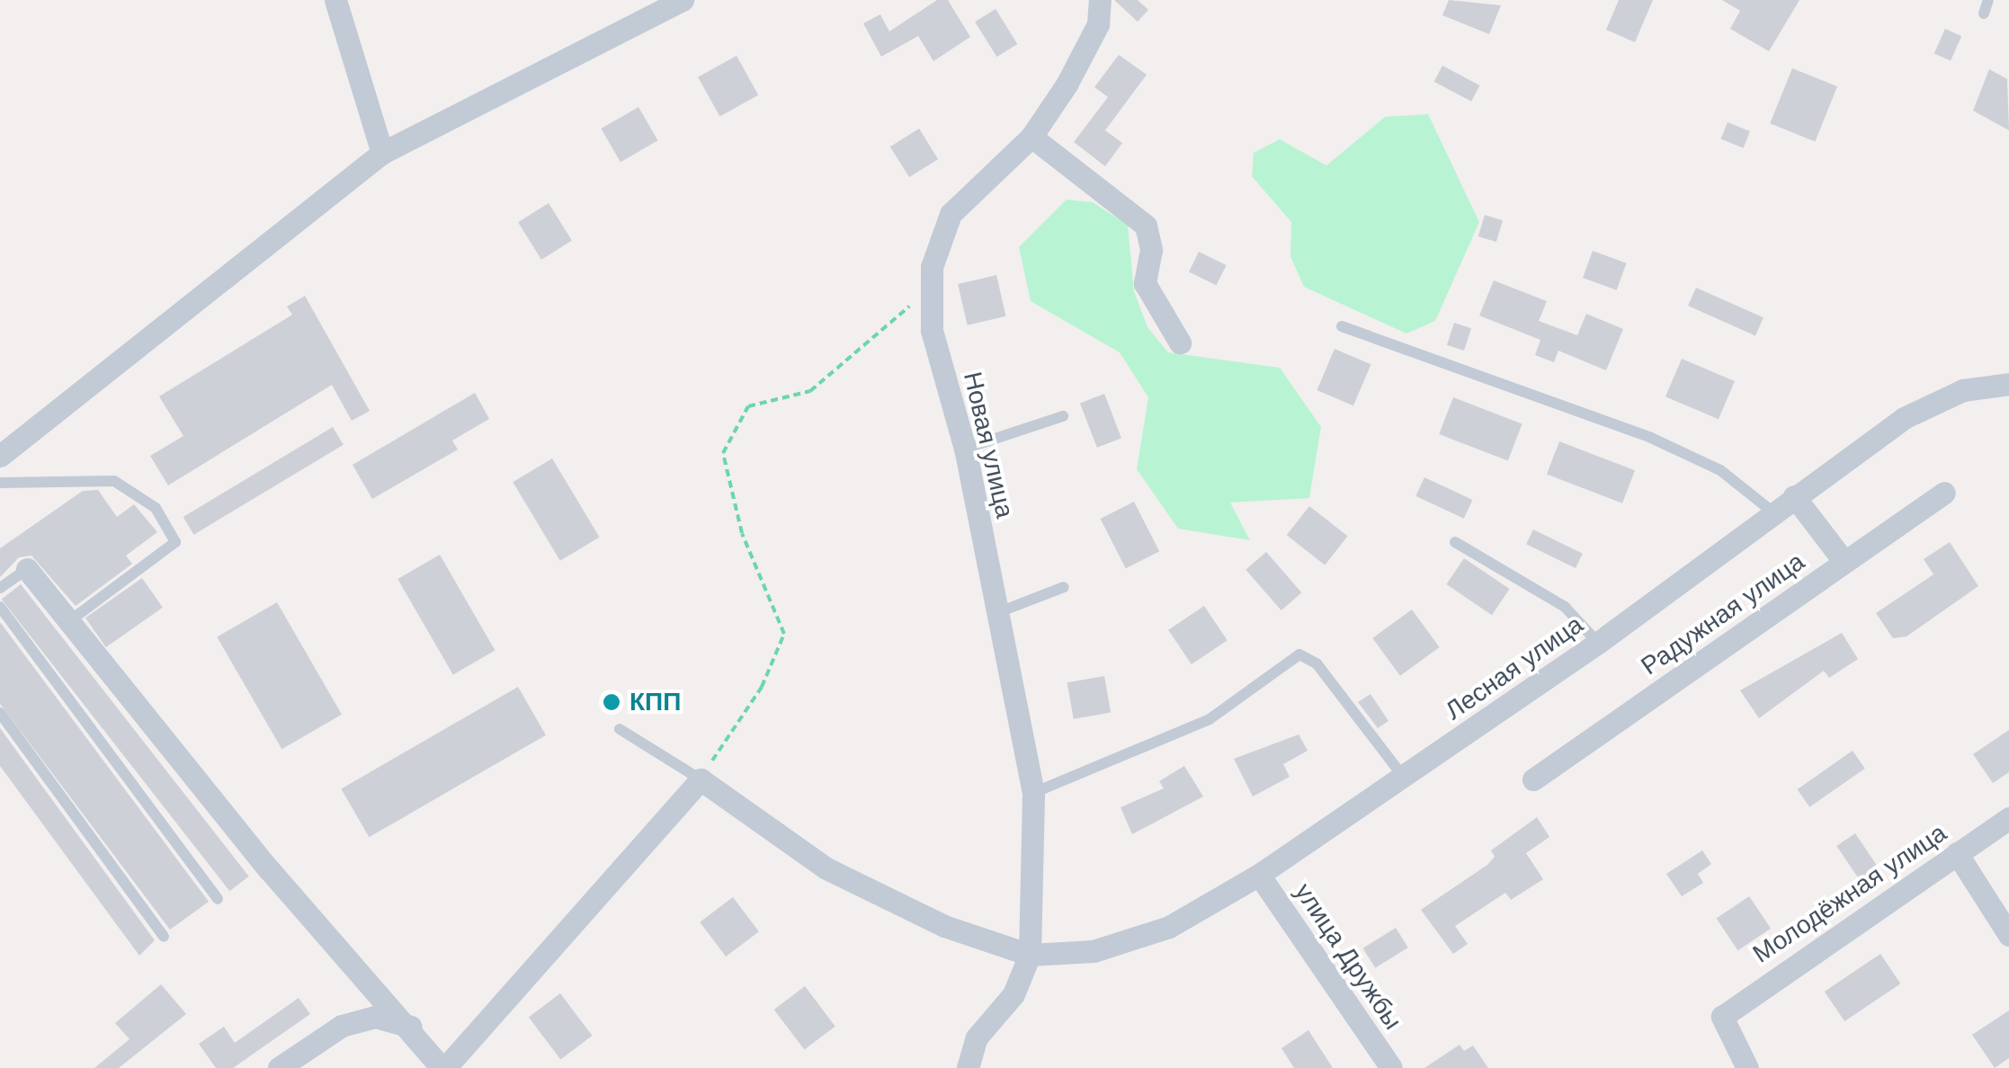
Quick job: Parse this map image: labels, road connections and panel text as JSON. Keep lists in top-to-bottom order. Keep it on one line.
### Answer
{"streets":{"street":["Новая улица","Радужная улица","Лесная улица","Молодёжная улица","улица Дружбы"]},"crossings":[["Новая улица","Лесная улица"],["Лесная улица","улица Дружбы"]],"places":["КПП"]}
